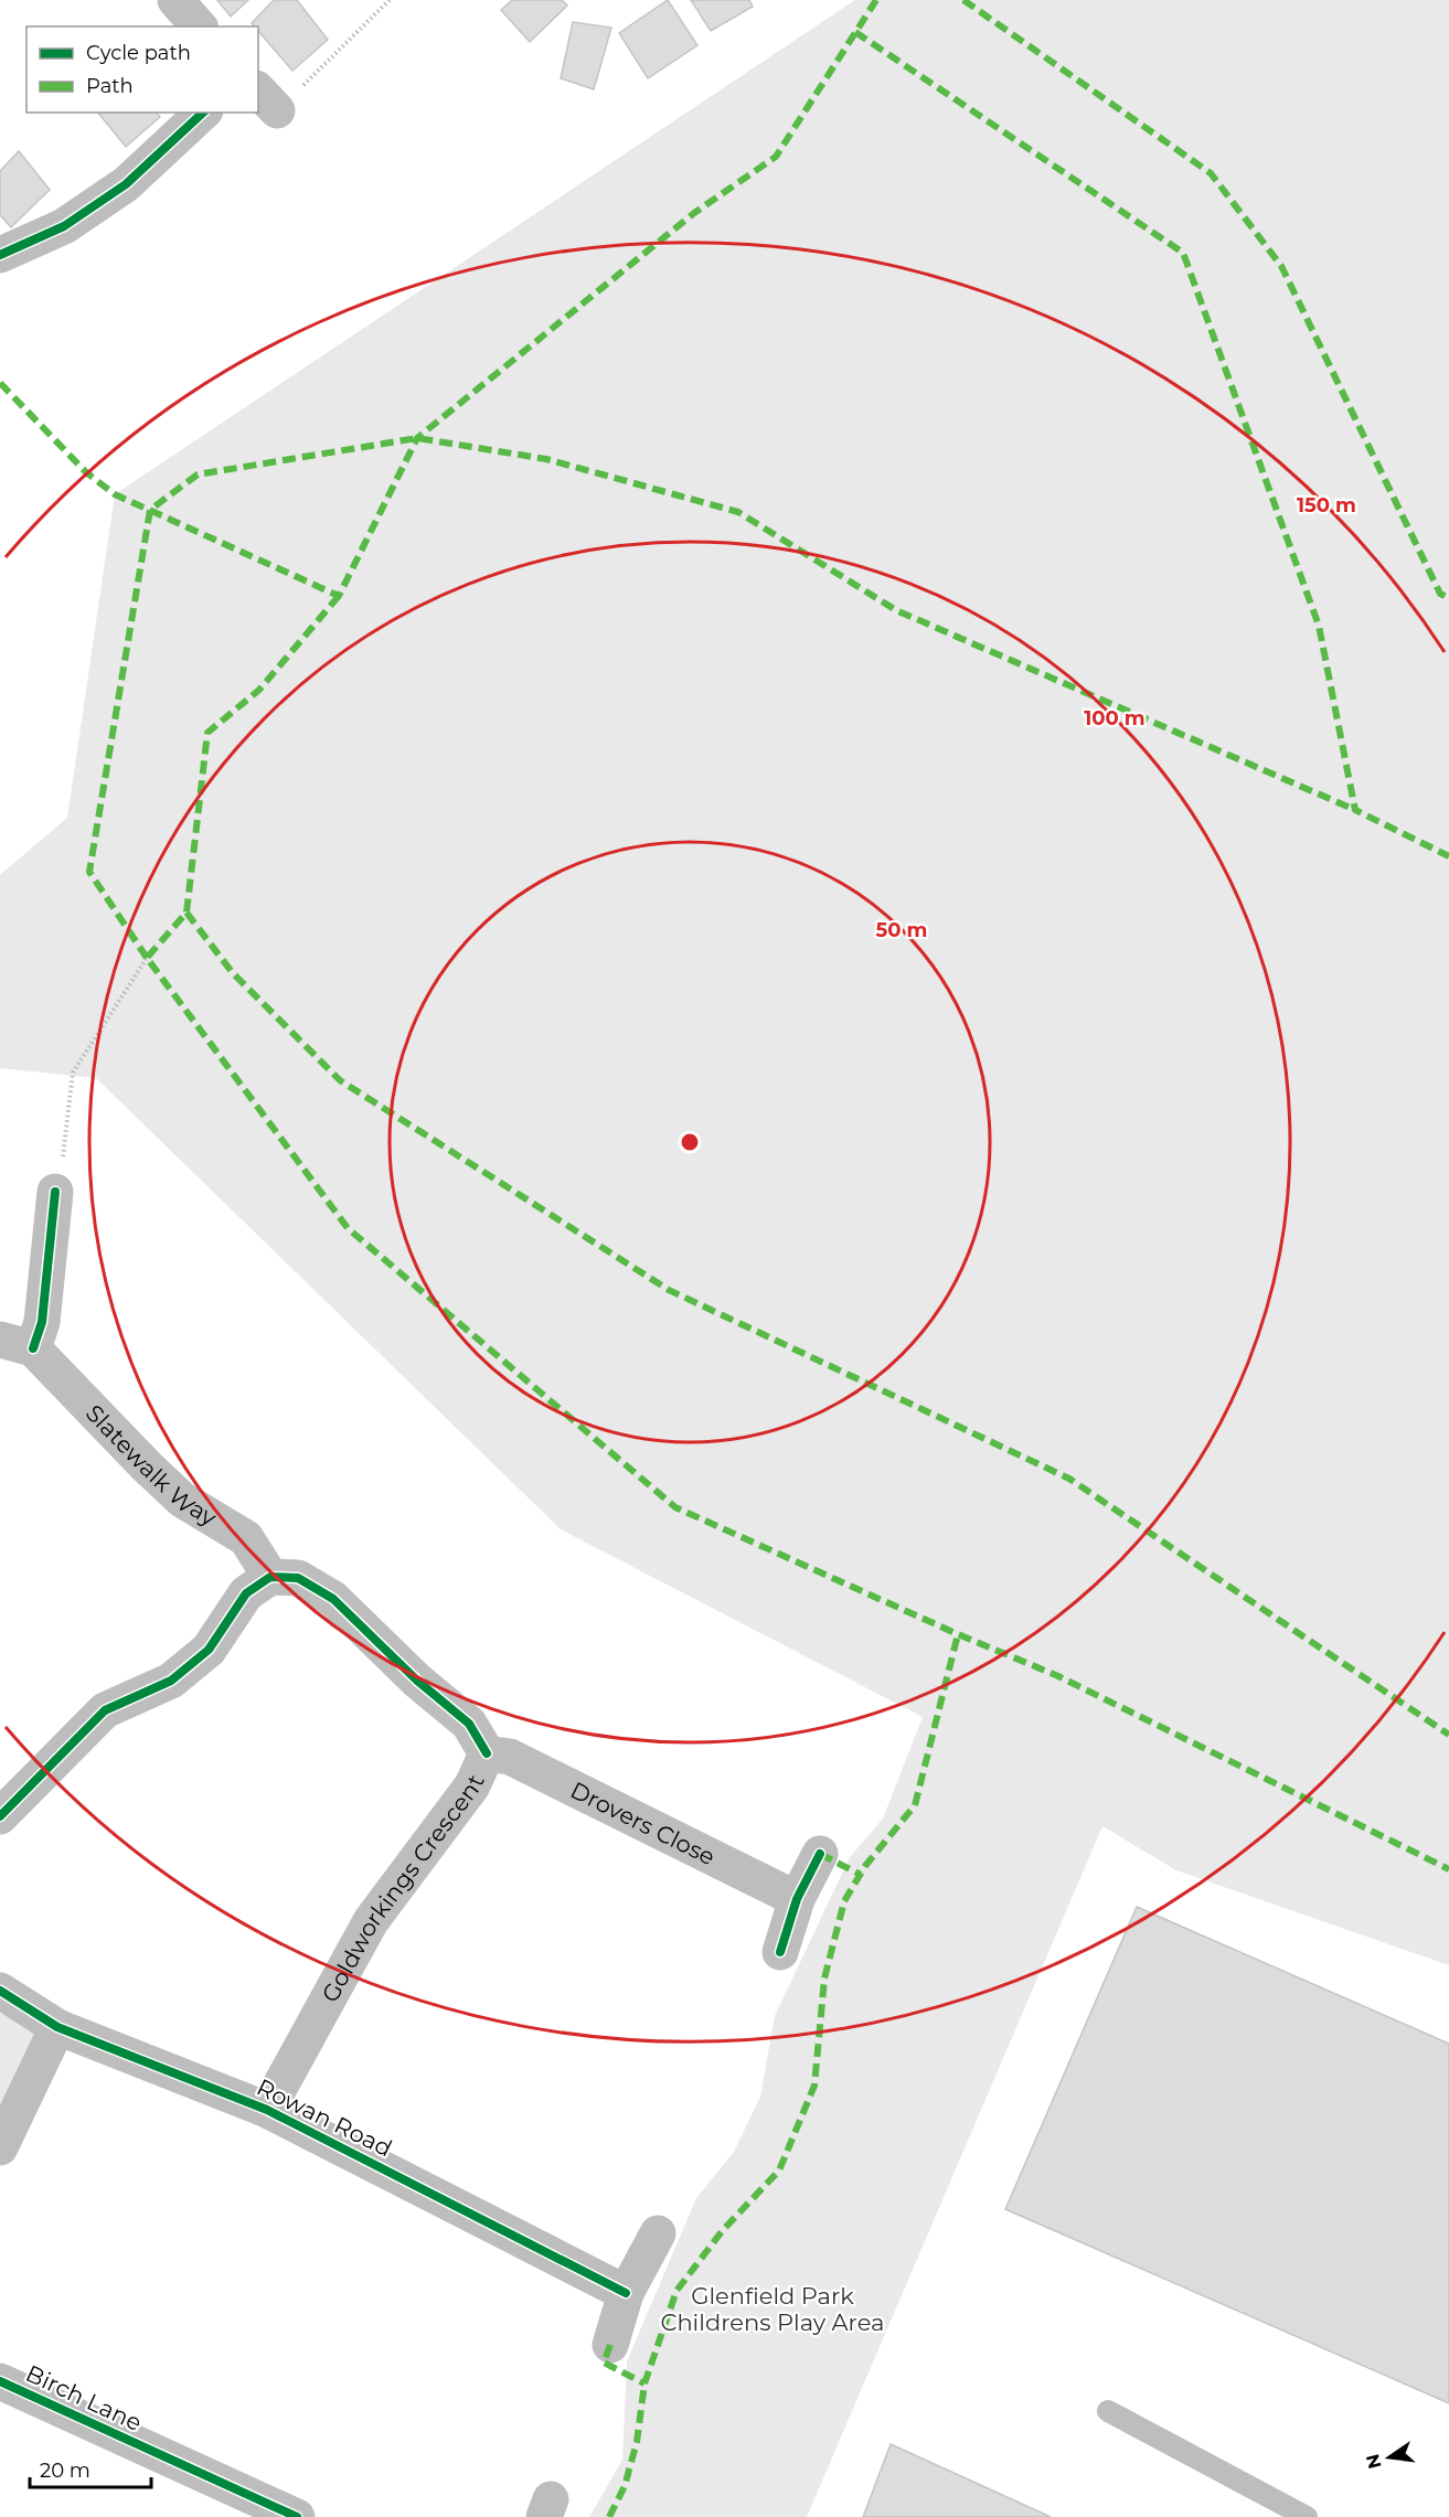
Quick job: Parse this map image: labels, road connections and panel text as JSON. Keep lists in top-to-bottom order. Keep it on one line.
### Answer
{"streets":{"street":["Slatewalk Way","Drovers Close","Goldworkings Crescent","Rowan Road","Birch Lane"]},"crossings":[["Slatewalk Way","Goldworkings Crescent"],["Drovers Close","Goldworkings Crescent"],["Goldworkings Crescent","Rowan Road"]],"parks":["Glenfield Park Childrens Play Area"],"legend":["Cycle path","Path"],"scale_bar":"20 m","north":"left","rings":["150 m","100 m","50 m"]}
